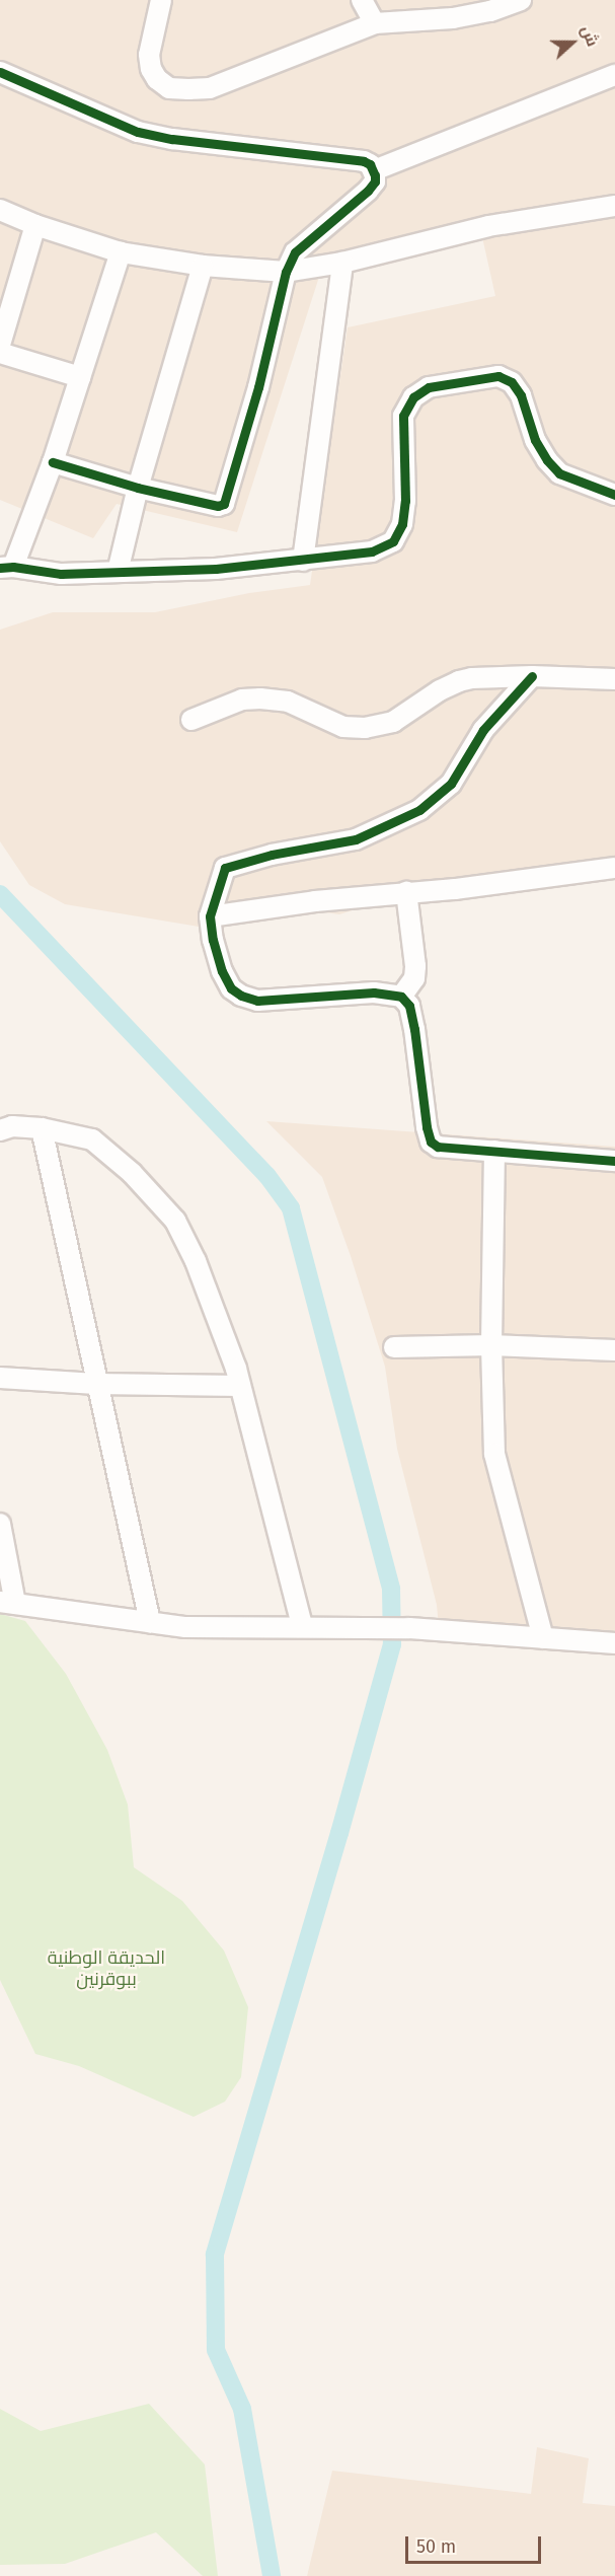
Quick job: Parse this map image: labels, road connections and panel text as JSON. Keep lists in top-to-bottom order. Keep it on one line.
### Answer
{"parks":["الحديقة الوطنية ببوقرنين"],"scale_bar":"50 m","north":"right"}
